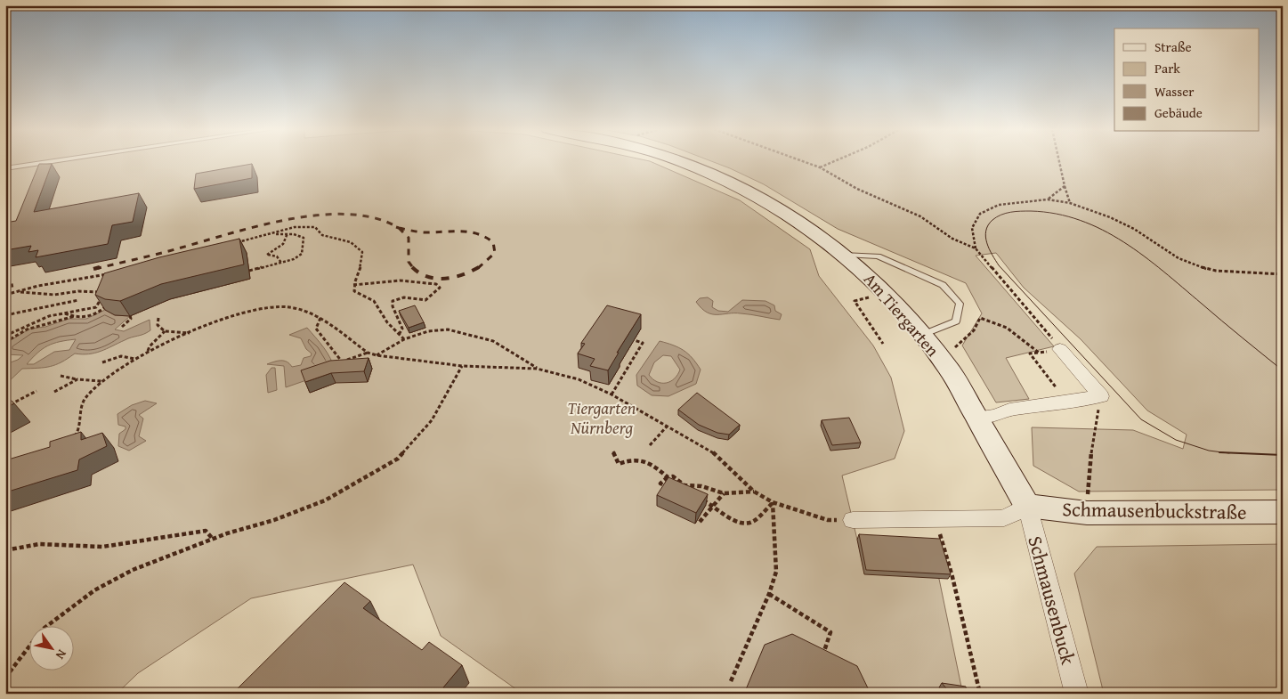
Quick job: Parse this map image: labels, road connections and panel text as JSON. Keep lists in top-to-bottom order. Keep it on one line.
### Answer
{"streets":{"street":["Am Tiergarten","Schmausenbuckstraße","Schmausenbuck"]},"crossings":[["Am Tiergarten","Schmausenbuckstraße"],["Am Tiergarten","Schmausenbuck"],["Schmausenbuckstraße","Schmausenbuck"]],"parks":["Tiergarten Nürnberg"],"legend":["Straße","Park","Wasser","Gebäude"],"north":"bottom right"}
